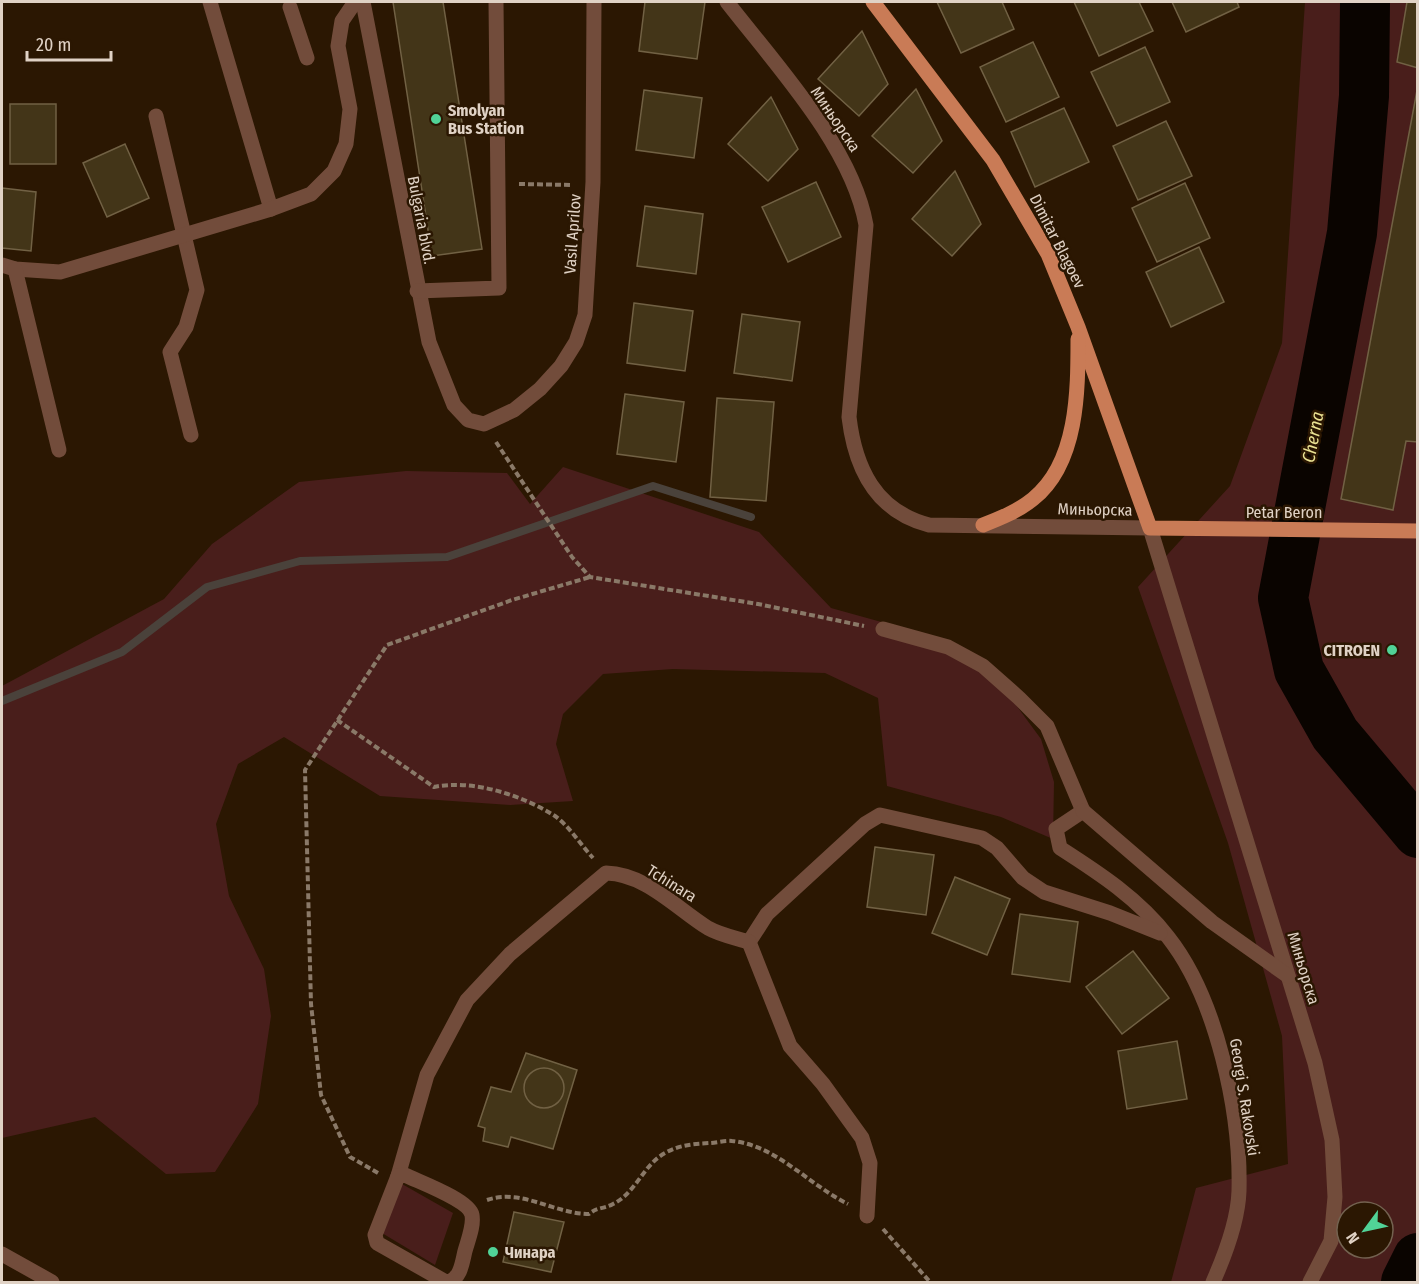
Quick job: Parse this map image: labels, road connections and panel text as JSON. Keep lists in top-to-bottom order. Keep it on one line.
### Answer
{"streets":{"main road":["Dimitar Blagoev","Petar Beron"],"street":["Миньорска","Bulgaria blvd.","Vasil Aprilov","Tchinara","Georgi S. Rakovski"]},"crossings":[["Миньорска","Dimitar Blagoev"],["Миньорска","Petar Beron"],["Bulgaria blvd.","Vasil Aprilov"],["Dimitar Blagoev","Petar Beron"]],"water":["Cherna"],"places":["Smolyan Bus Station","CITROEN","Чинара"],"scale_bar":"20 m","north":"bottom left"}
